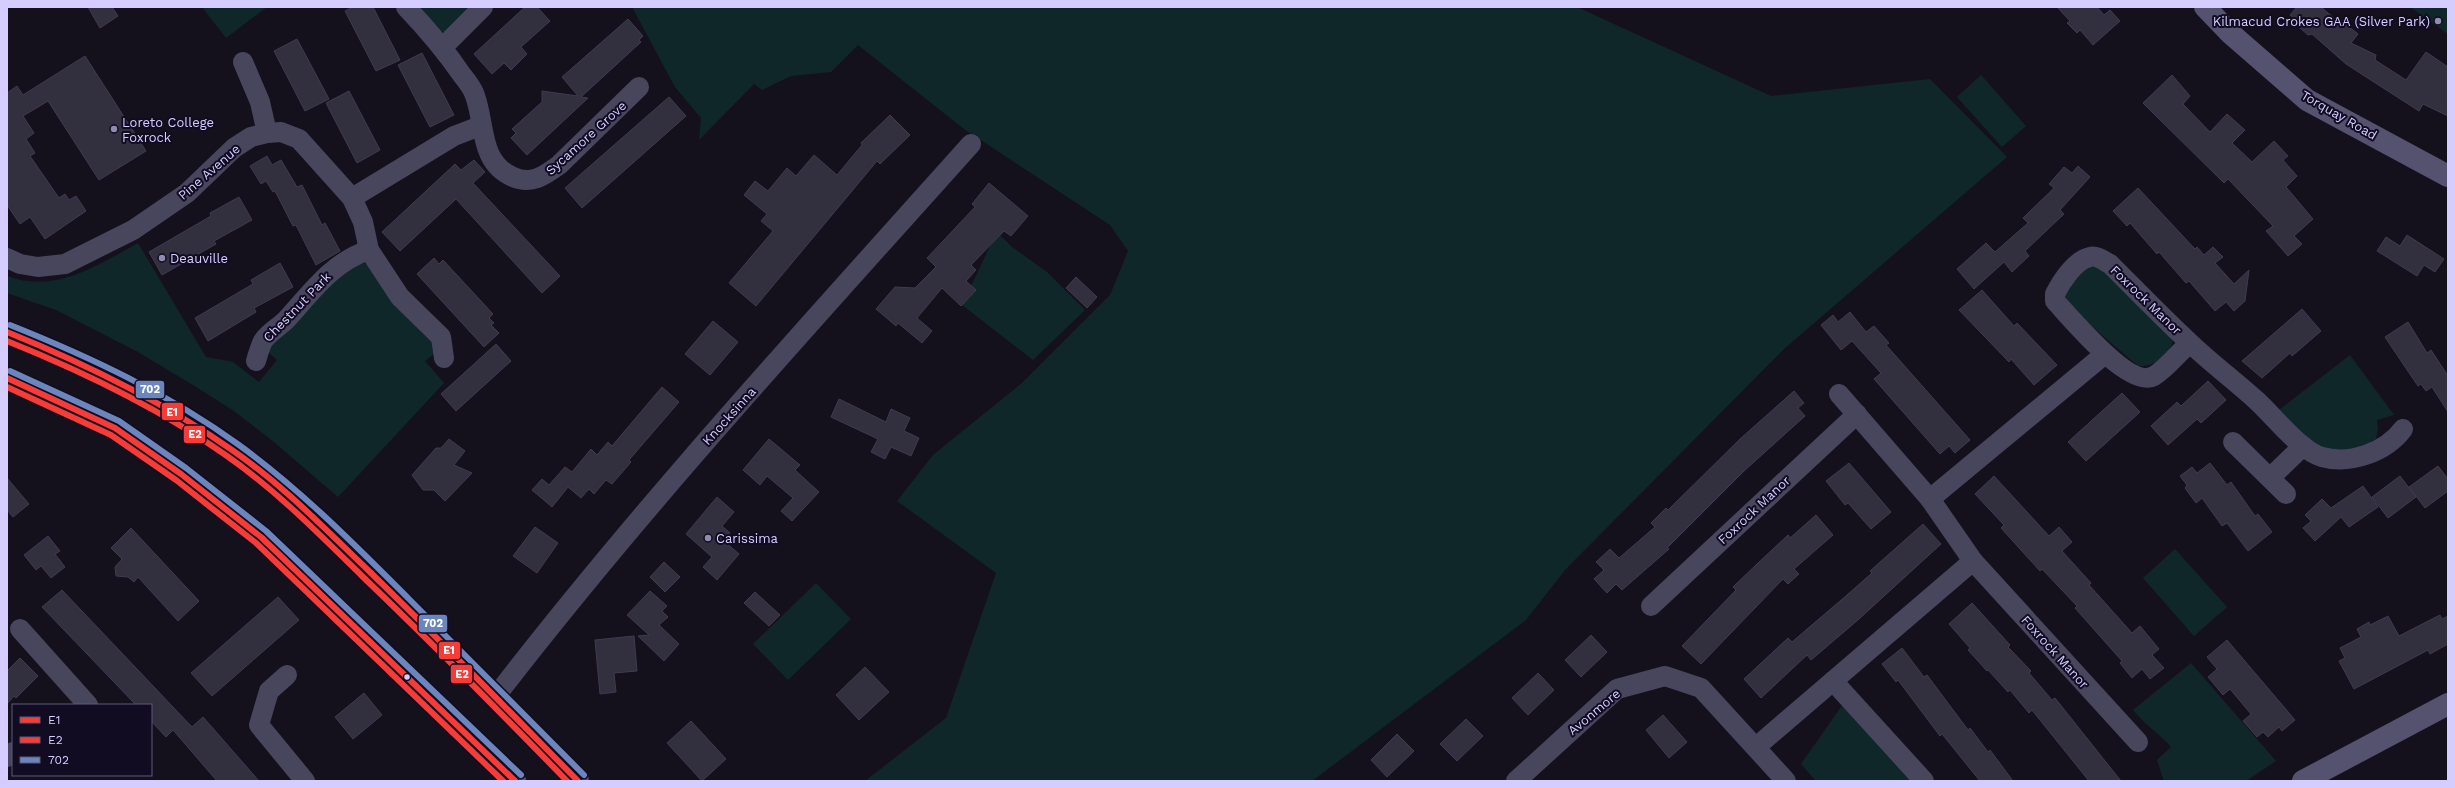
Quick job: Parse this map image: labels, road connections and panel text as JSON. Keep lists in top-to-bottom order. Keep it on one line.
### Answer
{"streets":{"street":["Torquay Road","Sycamore Grove","Pine Avenue","Foxrock Manor","Chestnut Park","Knocksinna","Avonmore"]},"crossings":[["Pine Avenue","Chestnut Park"]],"places":["Kilmacud Crokes GAA (Silver Park)","Loreto College Foxrock","Deauville","Carissima"],"lines":["transit line 702","transit line E1","transit line E2"],"legend":["E1","E2","702"]}
